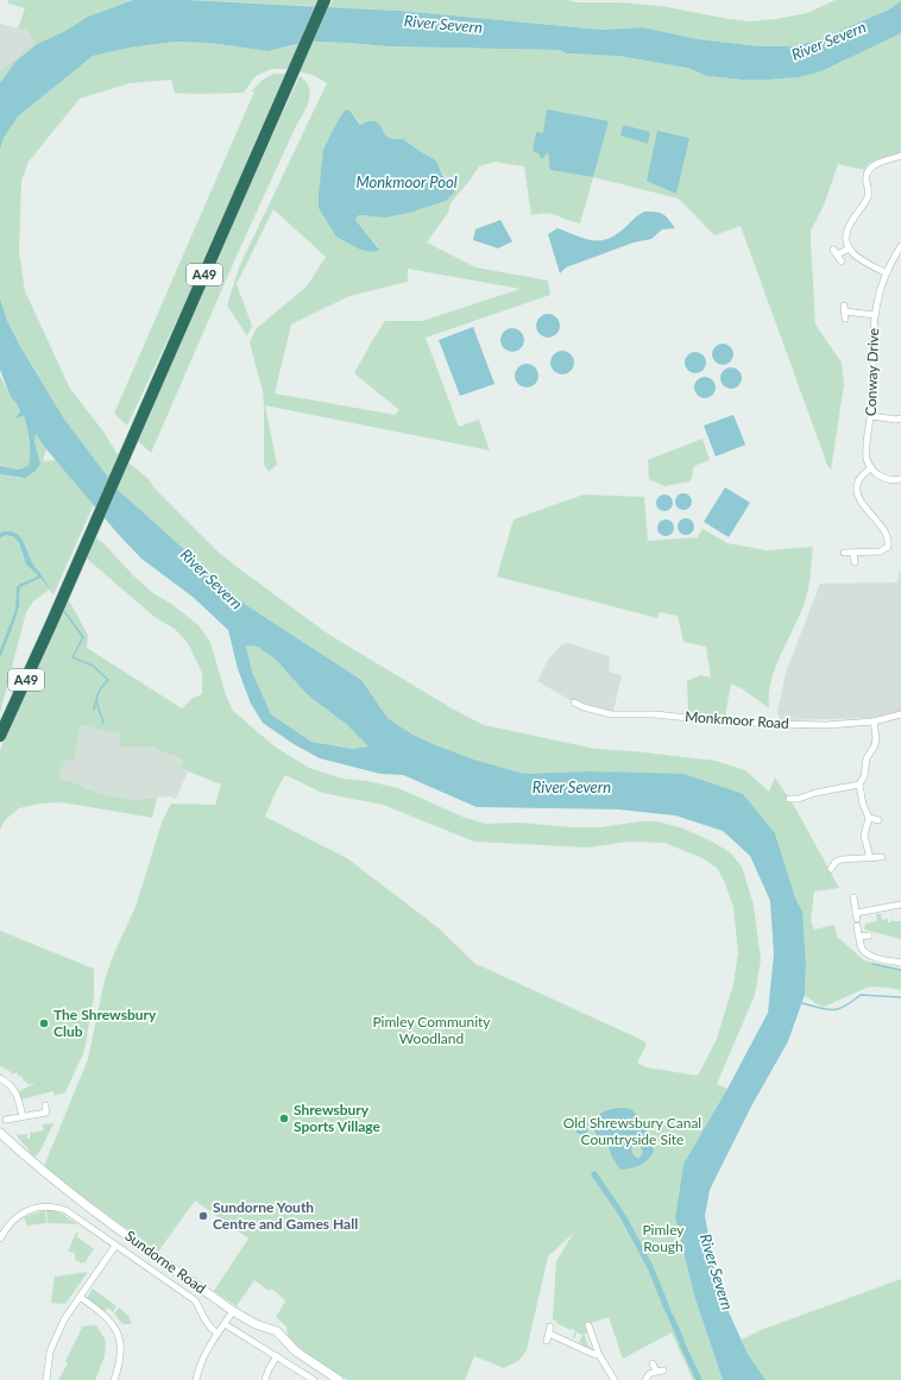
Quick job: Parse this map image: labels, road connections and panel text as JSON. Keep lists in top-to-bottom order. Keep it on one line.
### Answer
{"streets":{"highway":["A49"],"main road":["Sundorne Road"],"street":["Conway Drive","Monkmoor Road"]},"water":["River Severn","Monkmoor Pool"],"parks":["Pimley Community Woodland","Old Shrewsbury Canal Countryside Site","Pimley Rough"],"places":["The Shrewsbury Club","Shrewsbury Sports Village","Sundorne Youth Centre and Games Hall"]}
